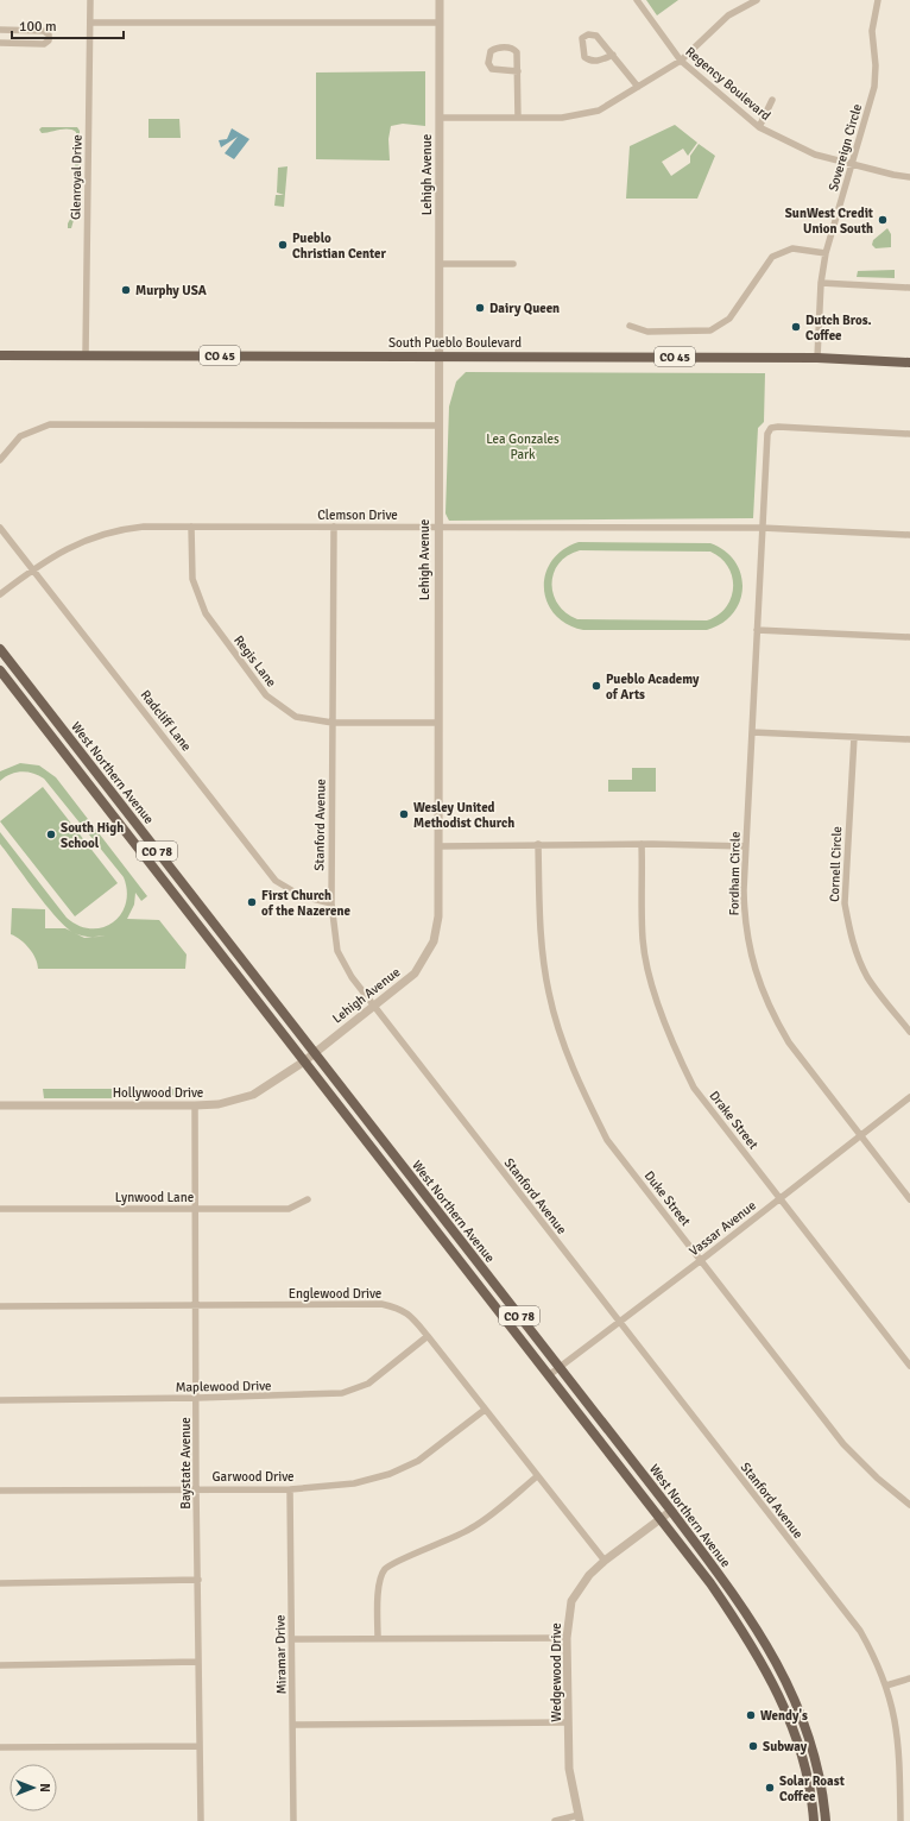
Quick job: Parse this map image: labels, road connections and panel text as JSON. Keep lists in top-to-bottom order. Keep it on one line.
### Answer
{"streets":{"main road":["South Pueblo Boulevard","CO 45","West Northern Avenue","CO 78"],"street":["Regency Boulevard","Sovereign Circle","Lehigh Avenue","Glenroyal Drive","Clemson Drive","Regis Lane","Radcliff Lane","Stanford Avenue","Cornell Circle","Fordham Circle","Hollywood Drive","Drake Street","Lynwood Lane","Duke Street","Vassar Avenue","Englewood Drive","Maplewood Drive","Baystate Avenue","Garwood Drive","Miramar Drive","Wedgewood Drive"]},"crossings":[["Regency Boulevard","Sovereign Circle"],["Sovereign Circle","South Pueblo Boulevard"],["Lehigh Avenue","South Pueblo Boulevard"],["Lehigh Avenue","Clemson Drive"],["Lehigh Avenue","Regis Lane"],["Lehigh Avenue","West Northern Avenue"],["Lehigh Avenue","Stanford Avenue"],["Lehigh Avenue","Hollywood Drive"],["Glenroyal Drive","South Pueblo Boulevard"],["Clemson Drive","Regis Lane"],["Clemson Drive","Radcliff Lane"],["Clemson Drive","Stanford Avenue"],["Clemson Drive","Fordham Circle"],["Regis Lane","Stanford Avenue"],["Radcliff Lane","Stanford Avenue"],["West Northern Avenue","Hollywood Drive"],["West Northern Avenue","Vassar Avenue"],["West Northern Avenue","Wedgewood Drive"],["Stanford Avenue","Vassar Avenue"],["Fordham Circle","Vassar Avenue"],["Hollywood Drive","Baystate Avenue"],["Drake Street","Vassar Avenue"],["Lynwood Lane","Baystate Avenue"],["Duke Street","Vassar Avenue"],["Englewood Drive","Maplewood Drive"],["Englewood Drive","Baystate Avenue"],["Englewood Drive","Garwood Drive"],["Englewood Drive","Wedgewood Drive"],["Maplewood Drive","Baystate Avenue"],["Baystate Avenue","Garwood Drive"],["Garwood Drive","Miramar Drive"]],"parks":["Lea Gonzales Park"],"places":["SunWest Credit Union South","Pueblo Christian Center","Murphy USA","Dairy Queen","Dutch Bros. Coffee","Pueblo Academy of Arts","Wesley United Methodist Church","South High School","First Church of the Nazerene","Wendy's","Subway","Solar Roast Coffee"],"scale_bar":"100 m","north":"right"}
